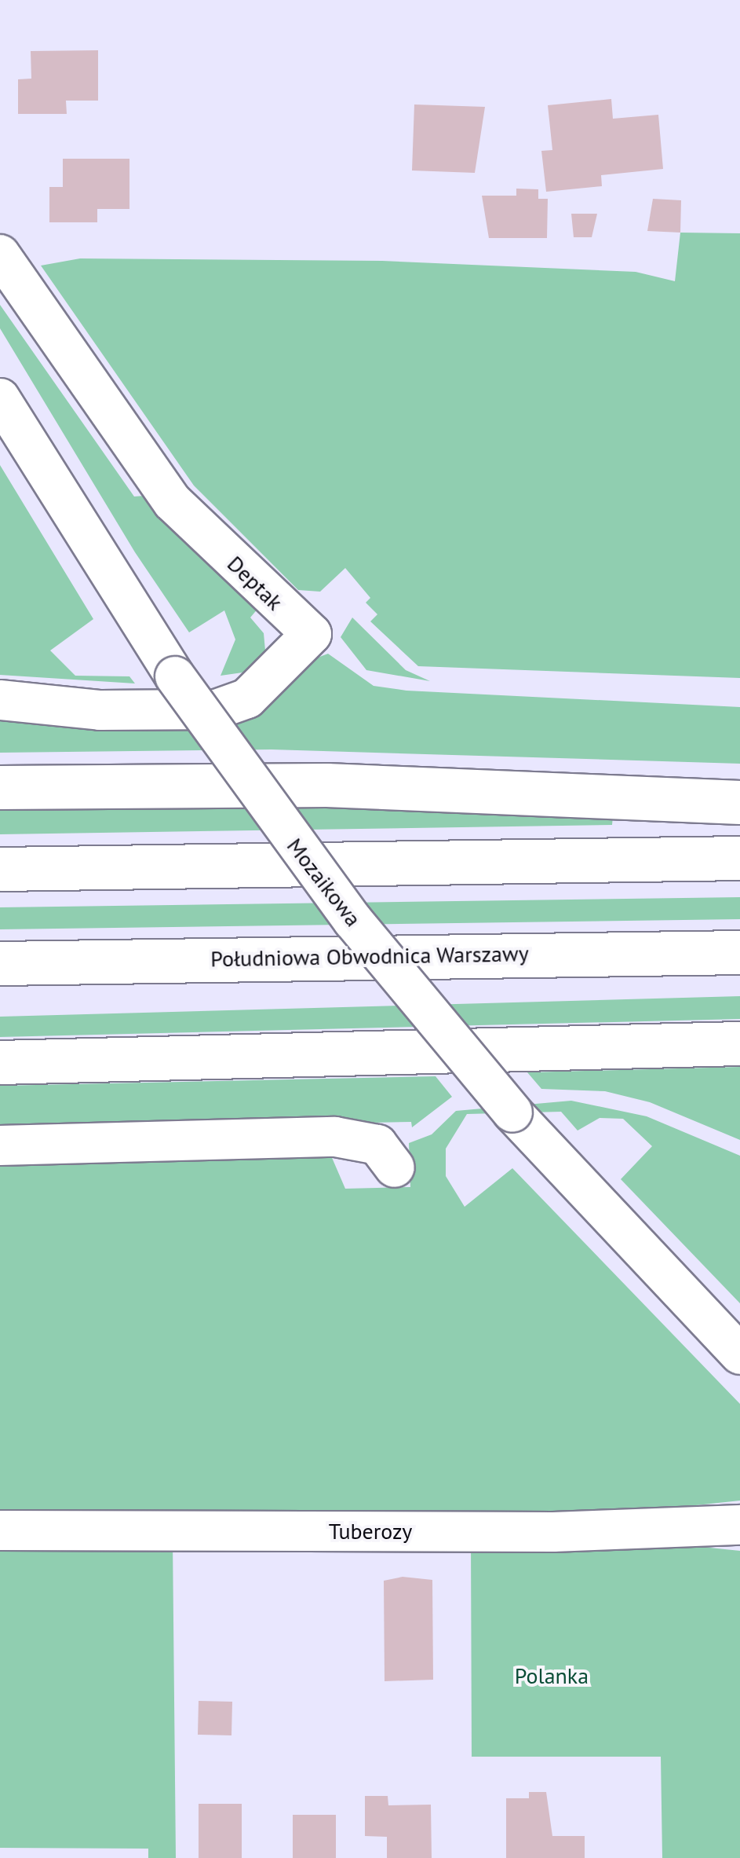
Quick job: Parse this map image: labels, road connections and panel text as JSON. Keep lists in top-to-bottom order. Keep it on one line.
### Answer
{"streets":{"highway":["Południowa Obwodnica Warszawy"],"street":["Deptak","Mozaikowa","Tuberozy"]},"parks":["Polanka"]}
